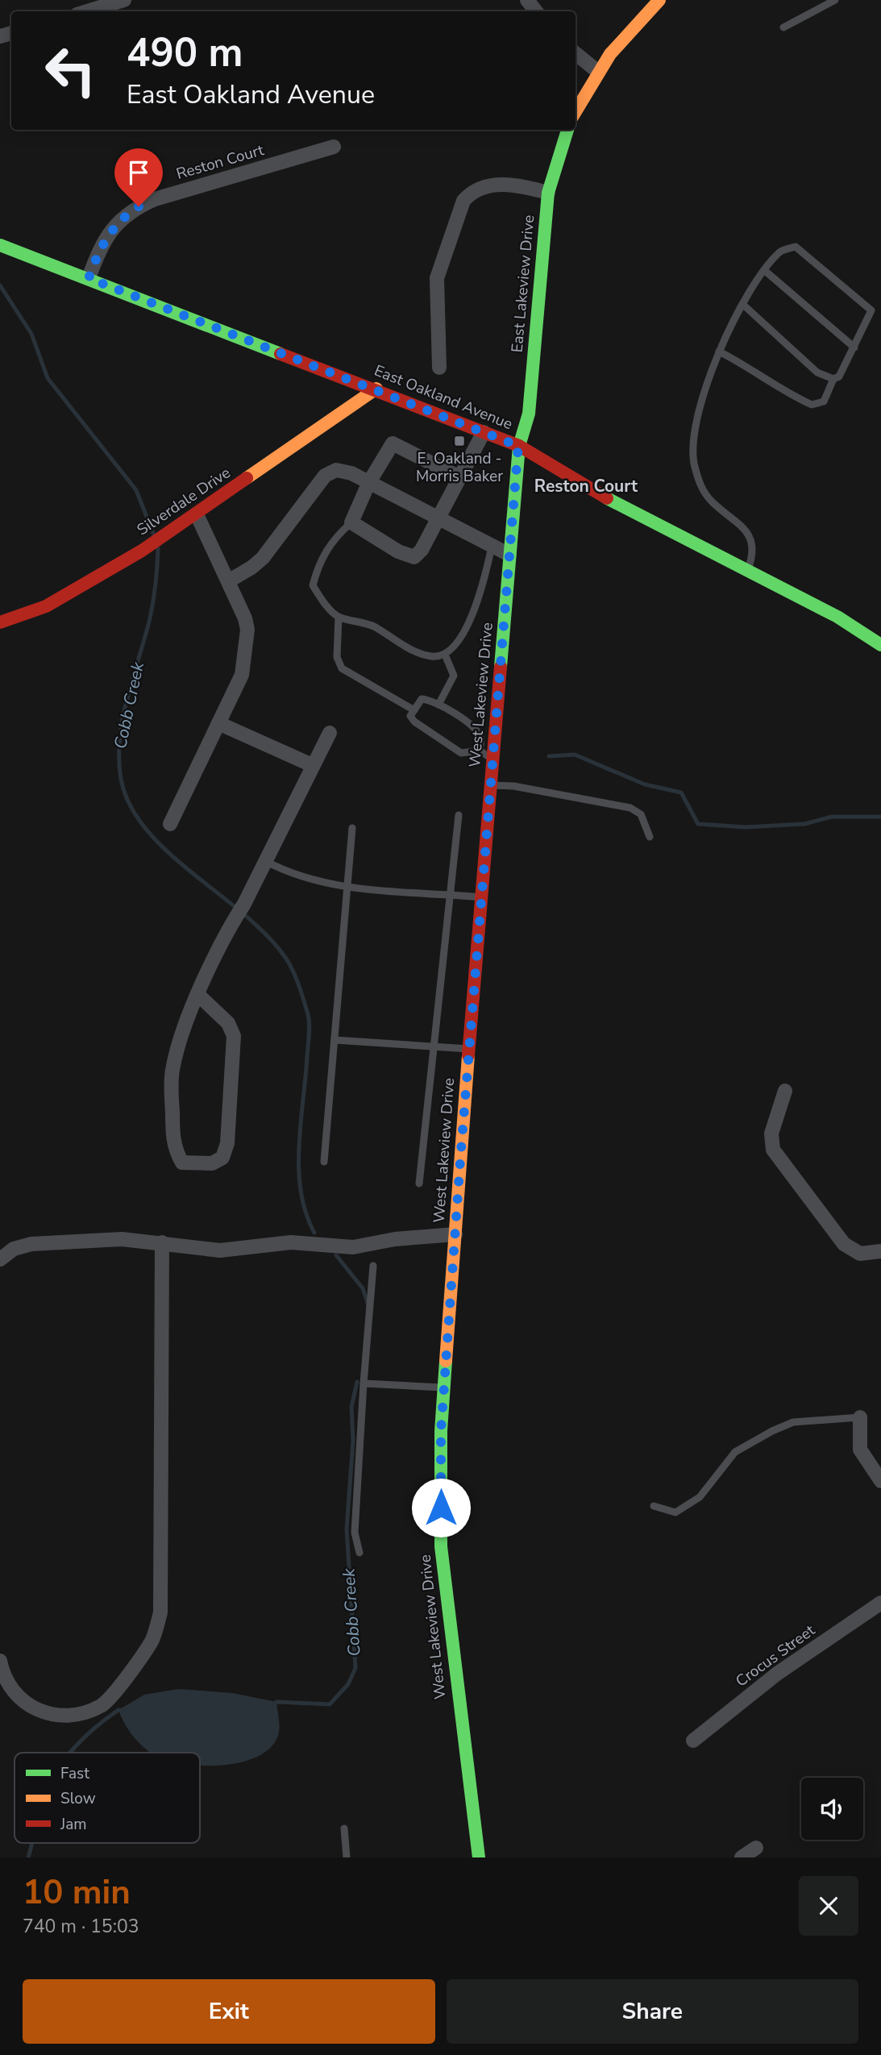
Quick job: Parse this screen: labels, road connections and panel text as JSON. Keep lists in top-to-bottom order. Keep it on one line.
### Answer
{"streets":{"street":["Reston Court","East Lakeview Drive","East Oakland Avenue","Silverdale Drive","West Lakeview Drive","Crocus Street"]},"crossings":[["Reston Court","East Oakland Avenue"],["East Lakeview Drive","East Oakland Avenue"],["East Lakeview Drive","West Lakeview Drive"],["East Oakland Avenue","Silverdale Drive"],["East Oakland Avenue","West Lakeview Drive"]],"districts":["Reston Court"],"water":["Cobb Creek"],"places":{"transit":["E. Oakland - Morris Baker"]},"legend":["Fast","Slow","Jam"],"page":{"turn":["490 m","East Oakland Avenue"],"heading":["10 min","740 m · 15:03"],"buttons":["Exit","Share"]}}
